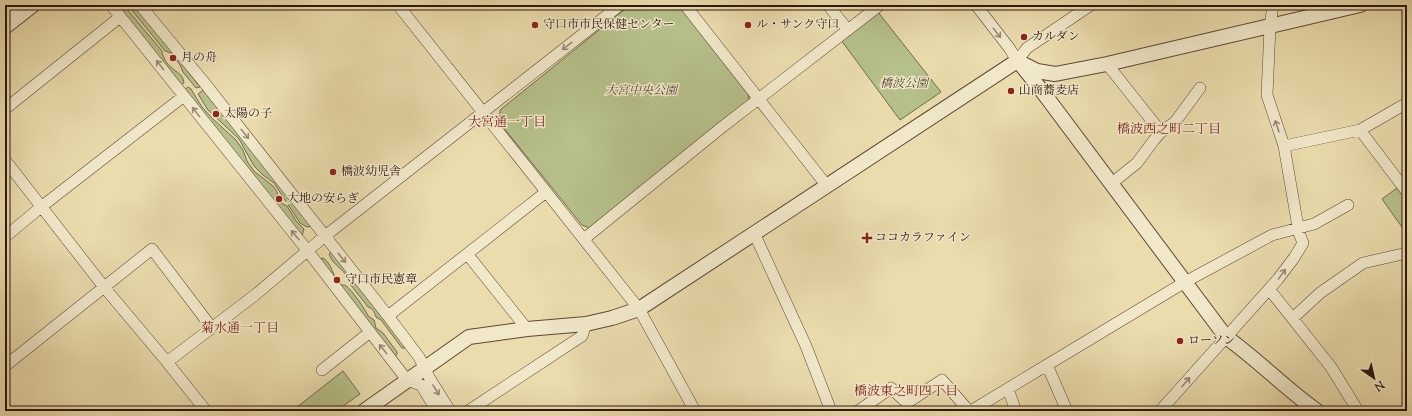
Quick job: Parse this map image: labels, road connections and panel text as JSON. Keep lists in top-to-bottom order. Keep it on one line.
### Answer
{"districts":["大宮通一丁目","橋波西之町二丁目","菊水通一丁目","橋波東之町四丁目"],"parks":["橋波公園","大宮中央公園"],"places":{"other":["守口市市民保健センター","ル・サンク守口","カルダン","月の舟","山商蕎麦店","太陽の子","橋波幼児舎","大地の安らぎ","守口市民憲章","ローソン"],"health":["ココカラファイン"]},"north":"bottom right"}
